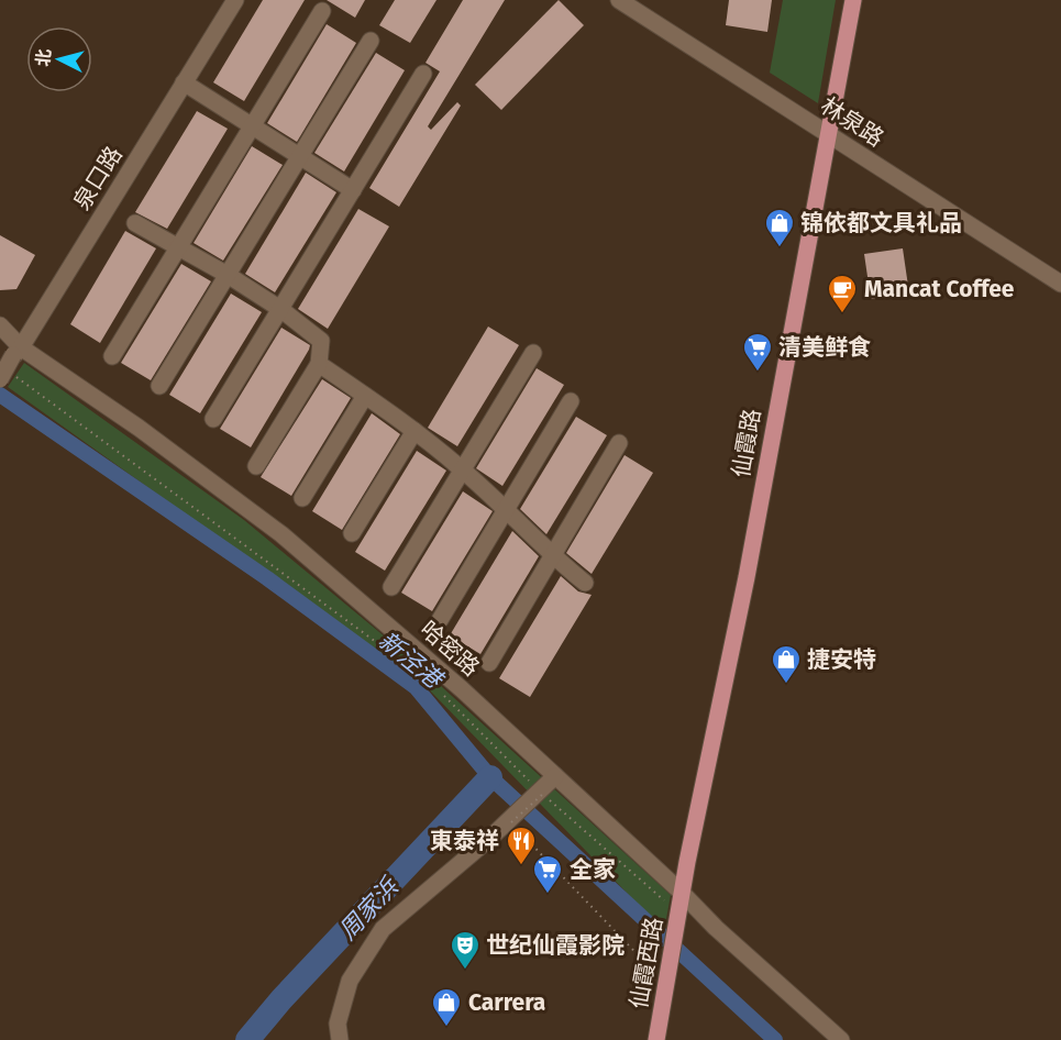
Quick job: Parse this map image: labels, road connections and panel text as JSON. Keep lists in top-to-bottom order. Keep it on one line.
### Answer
{"streets":{"main road":["仙霞路","仙霞西路"],"street":["林泉路","泉口路","哈密路"]},"crossings":[["林泉路","仙霞路"],["泉口路","哈密路"],["仙霞路","哈密路"],["仙霞路","仙霞西路"],["哈密路","仙霞西路"]],"water":["新泾港","周家浜"],"places":{"shop":["锦依都文具礼品","捷安特","Carrera"],"cafe":["Mancat Coffee"],"supermarket":["清美鲜食","全家"],"restaurant":["東泰祥"],"theatre":["世纪仙霞影院"]},"north":"left"}
